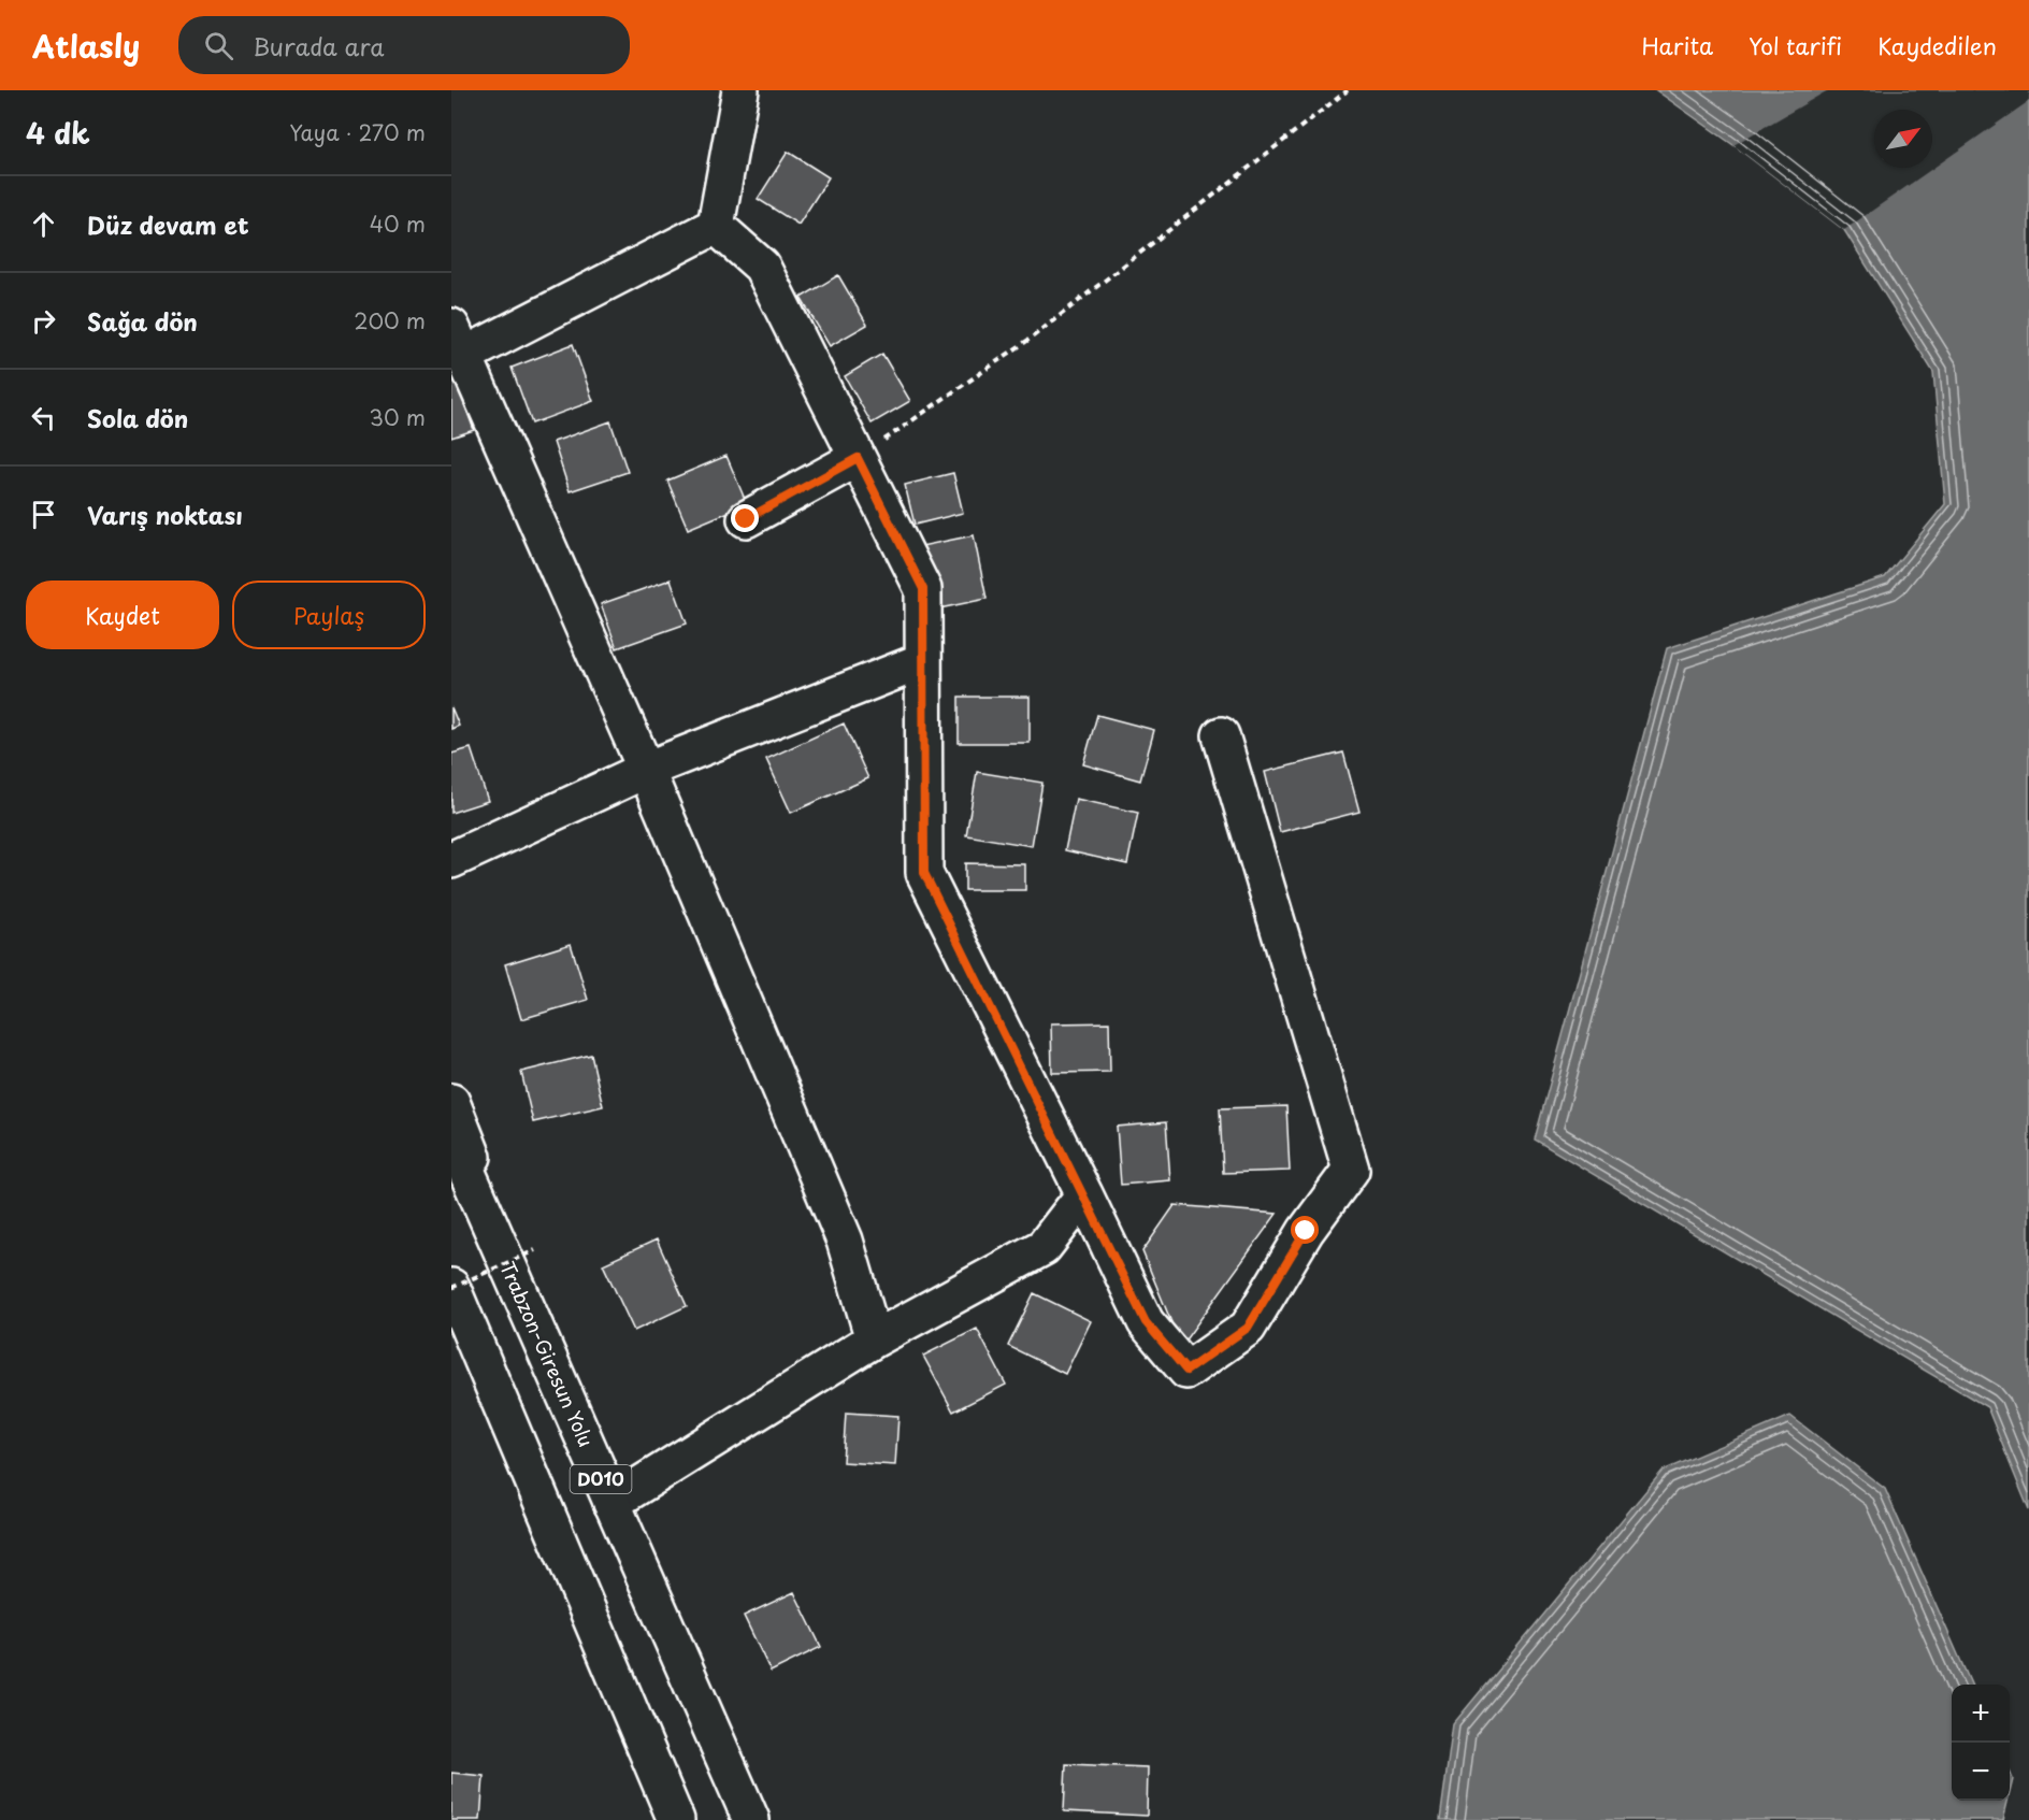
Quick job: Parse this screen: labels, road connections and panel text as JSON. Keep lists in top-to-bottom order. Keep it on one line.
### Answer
{"streets":{"main road":["Trabzon-Giresun Yolu","D010"]},"north":"top right","page":{"header":"Atlasly","search":"Burada ara","nav":["Harita","Yol tarifi","Kaydedilen"],"heading":["4 dk","Yaya · 270 m"],"list":[["Düz devam et","40 m"],["Sağa dön","200 m"],["Sola dön","30 m"],"Varış noktası"],"buttons":["Kaydet","Paylaş"],"map_buttons":["+","−"]}}
